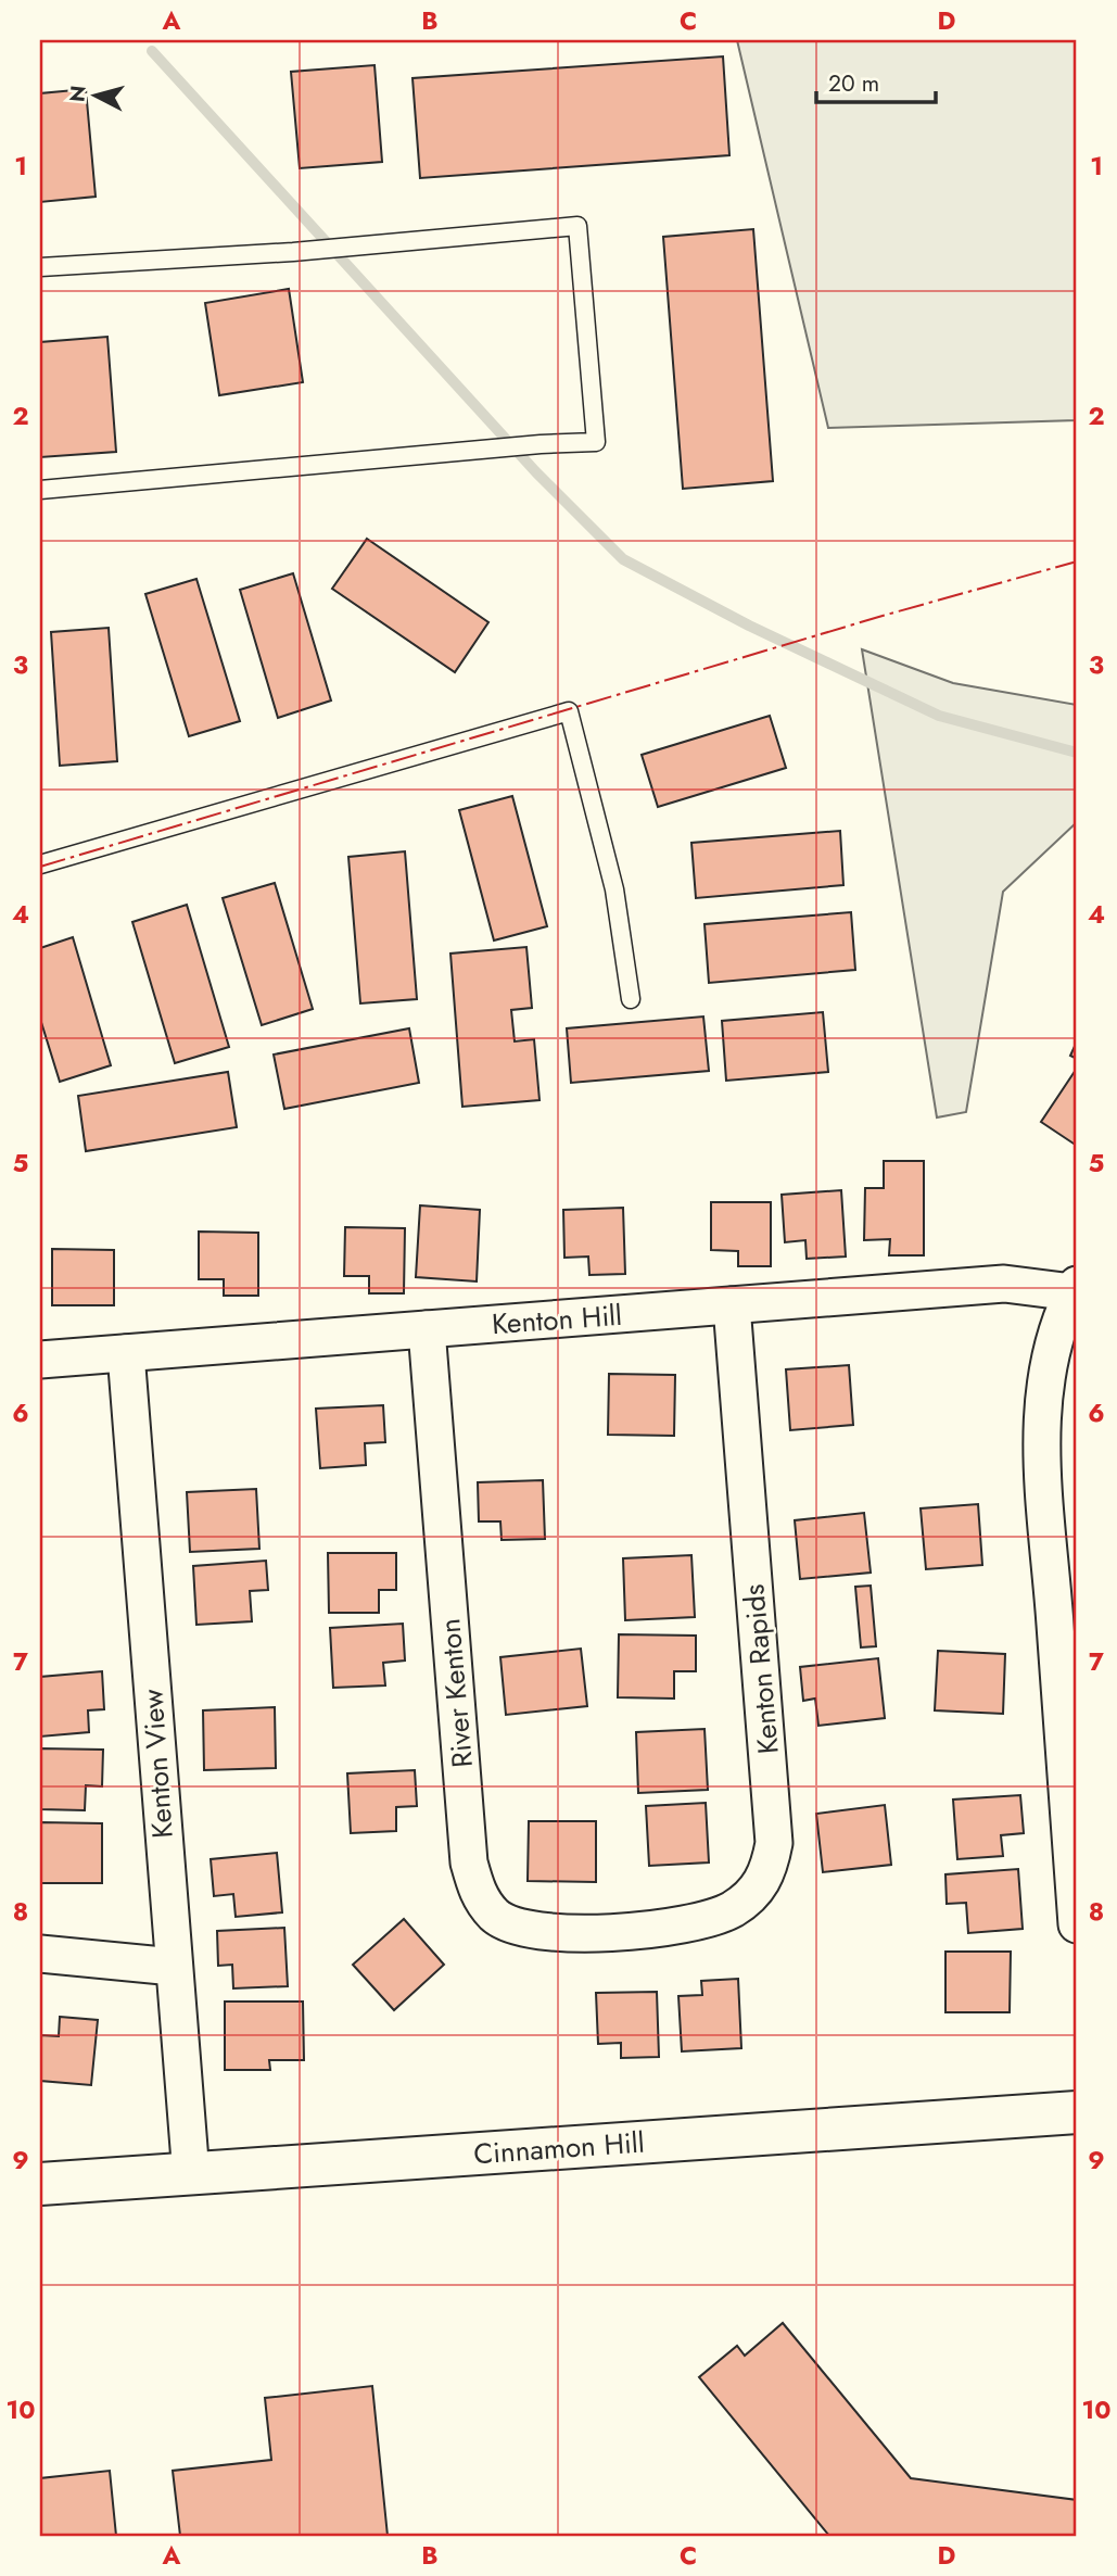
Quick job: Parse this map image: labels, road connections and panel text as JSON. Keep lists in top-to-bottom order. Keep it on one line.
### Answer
{"streets":{"street":["Kenton Hill","Kenton Rapids","River Kenton","Kenton View","Cinnamon Hill"]},"crossings":[["Kenton Hill","Kenton Rapids"],["Kenton Hill","River Kenton"],["Kenton Hill","Kenton View"],["Kenton Rapids","River Kenton"],["Kenton View","Cinnamon Hill"]],"scale_bar":"20 m","north":"left","grid":{"columns":["A","B","C","D"],"rows":["1","2","3","4","5","6","7","8","9","10"]}}
